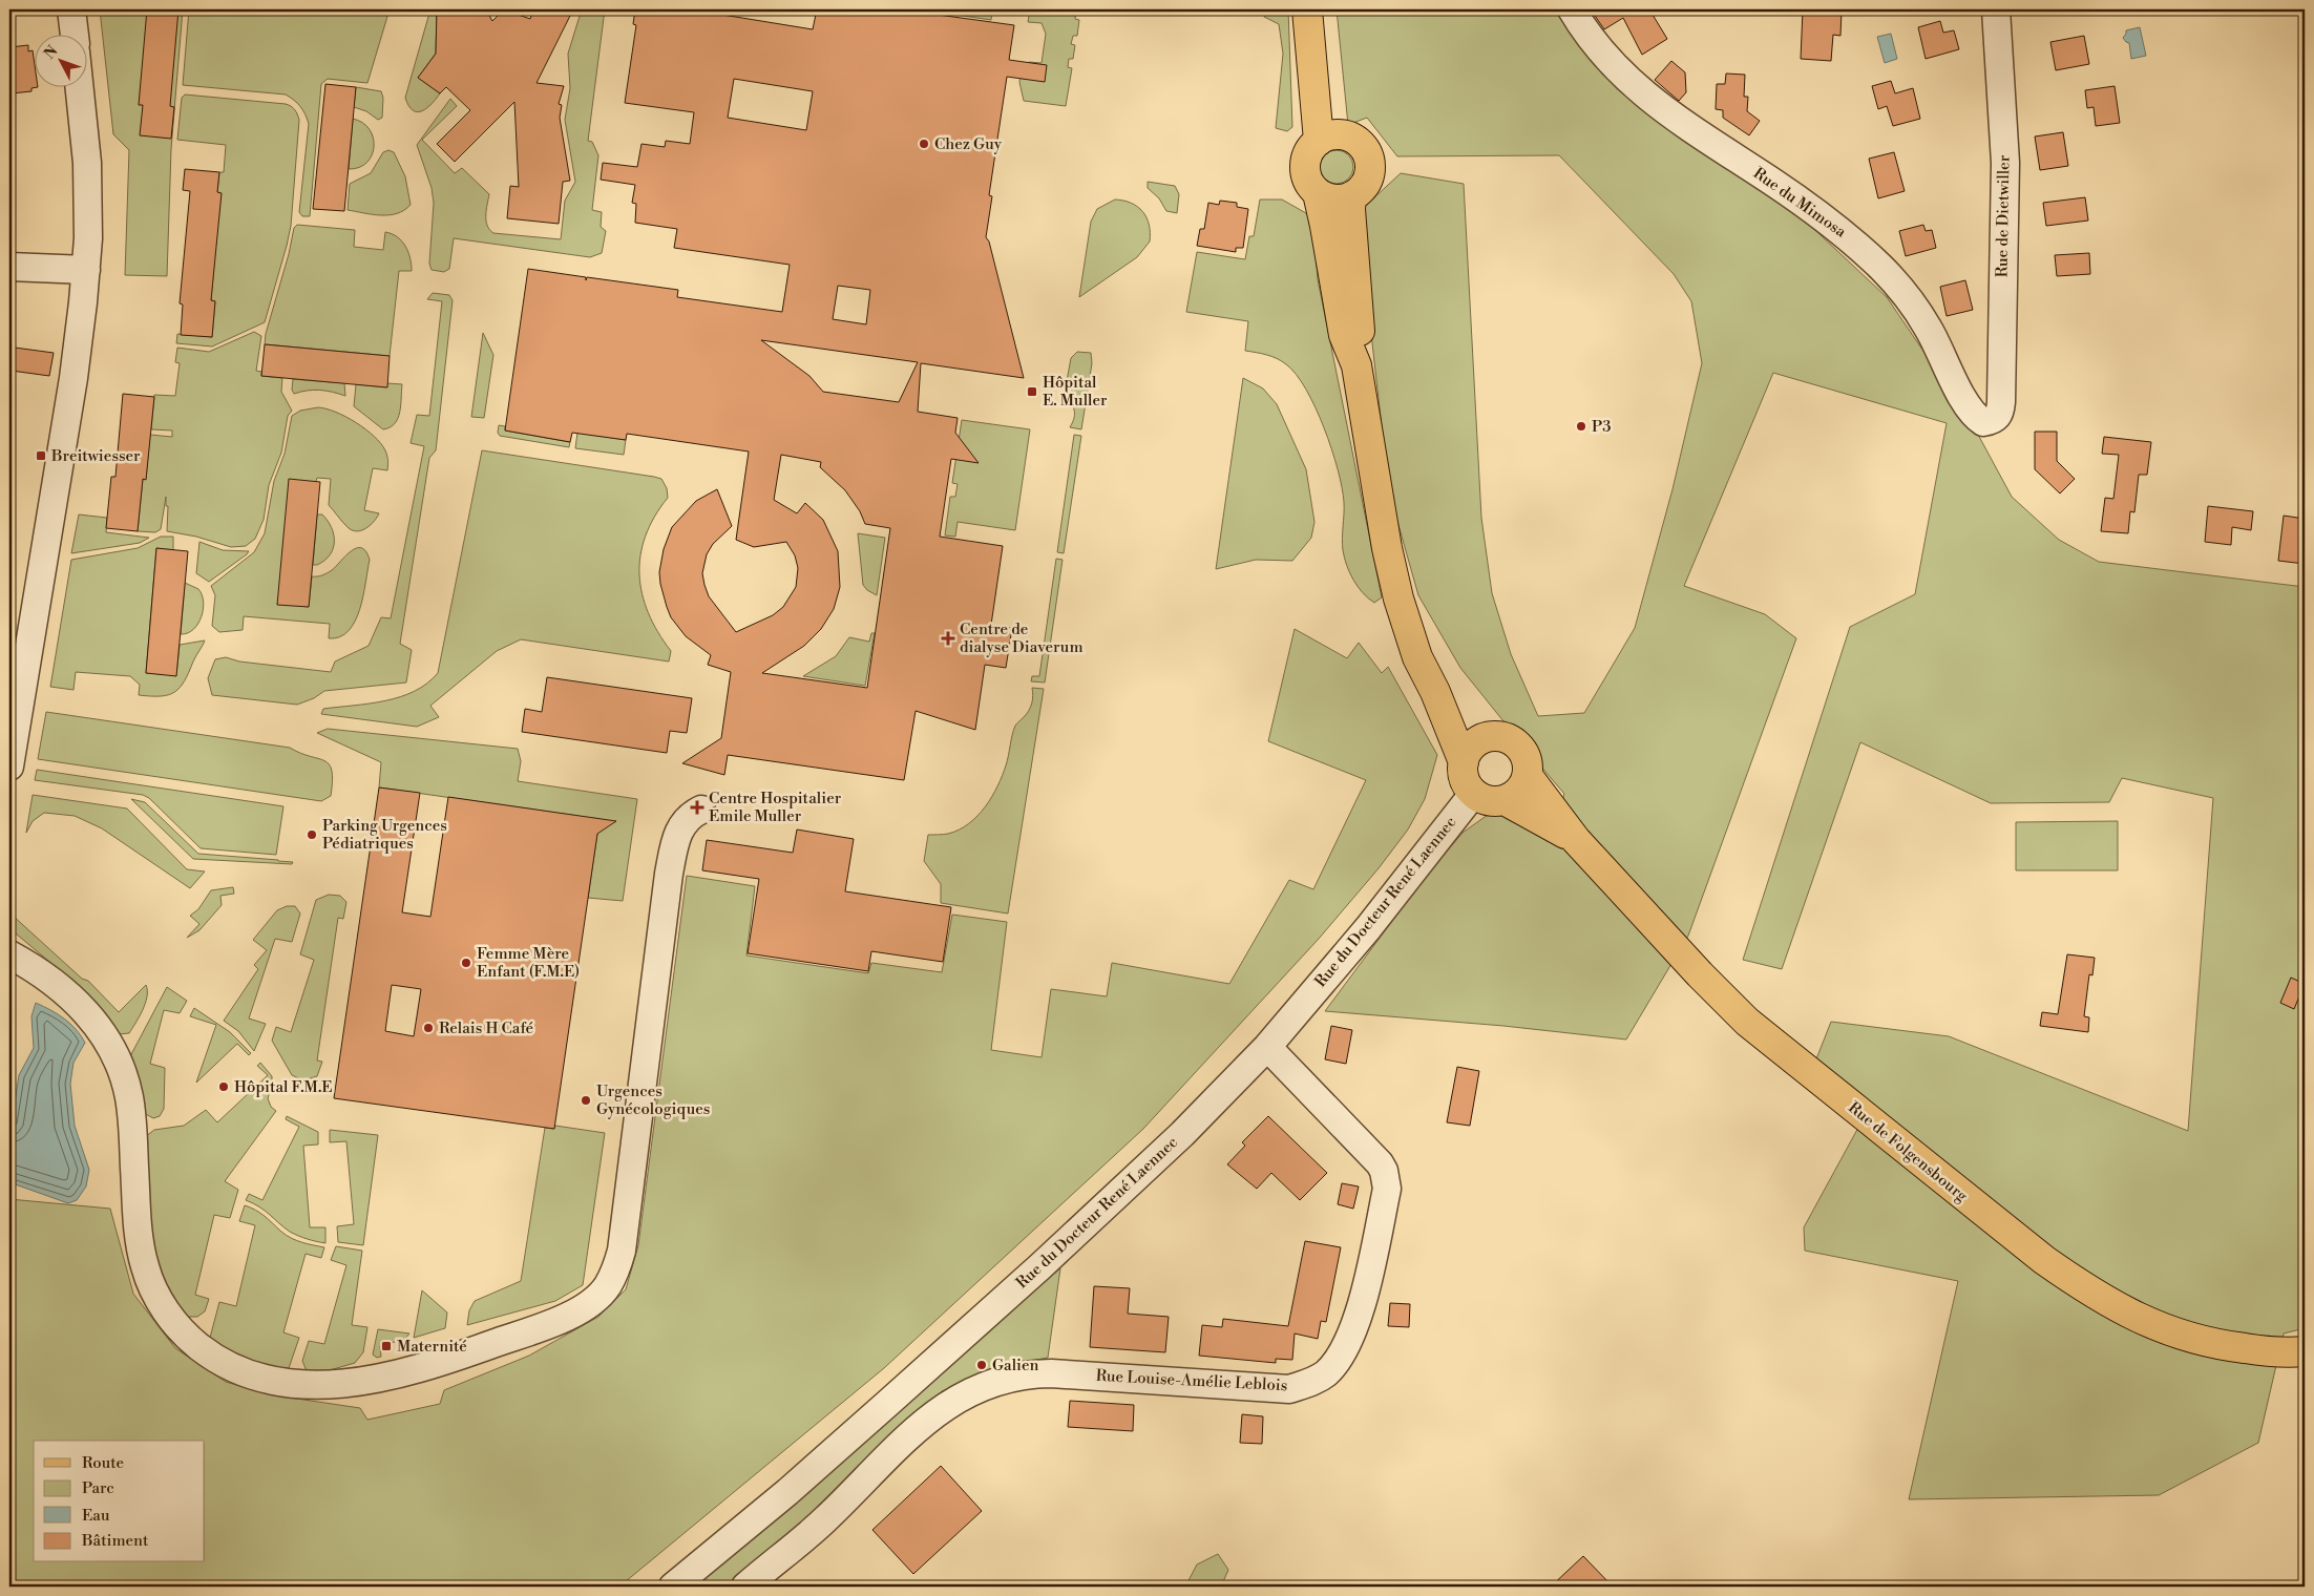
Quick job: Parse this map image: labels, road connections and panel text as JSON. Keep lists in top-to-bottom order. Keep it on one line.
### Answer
{"streets":{"main road":["Rue de Folgensbourg"],"street":["Rue du Mimosa","Rue de Dietwiller","Rue du Docteur René Laennec","Rue Louise-Amélie Leblois"]},"crossings":[["Rue du Mimosa","Rue de Dietwiller"],["Rue du Docteur René Laennec","Rue de Folgensbourg"],["Rue du Docteur René Laennec","Rue Louise-Amélie Leblois"]],"places":{"other":["Chez Guy","P3","Parking Urgences Pédiatriques","Femme Mère Enfant (F.M.E)","Relais H Café","Hôpital F.M.E","Urgences Gynécologiques","Galien"],"transit":["Hôpital E. Muller","Breitwiesser","Maternité"],"health":["Centre de dialyse Diaverum","Centre Hospitalier Émile Muller"]},"legend":["Route","Parc","Eau","Bâtiment"],"north":"top left"}
